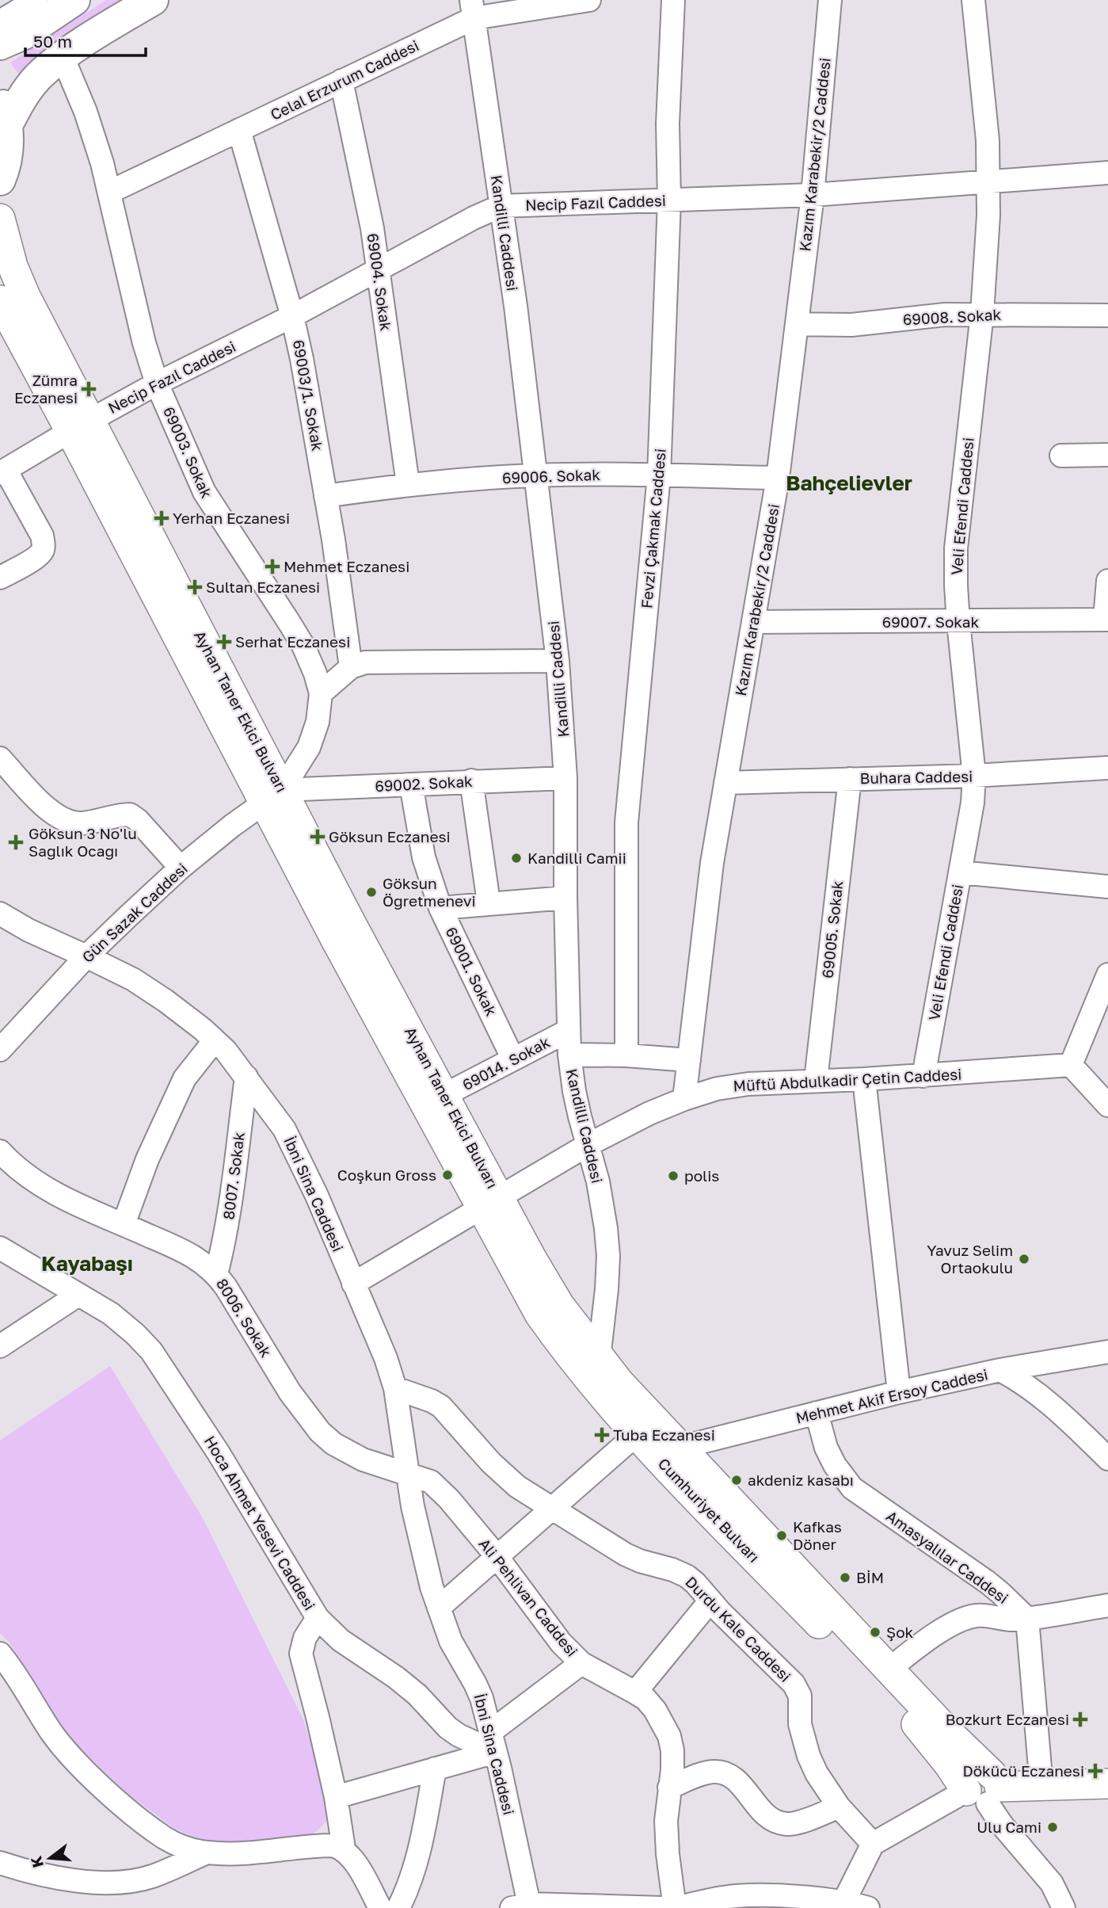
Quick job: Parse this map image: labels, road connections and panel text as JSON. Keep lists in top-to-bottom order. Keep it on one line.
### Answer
{"streets":{"main road":["Ayhan Taner Ekici Bulvarı","Cumhuriyet Bulvarı"],"street":["Celal Erzurum Caddesi","Kazım Karabekir/2 Caddesi","Necip Fazıl Caddesi","Kandilli Caddesi","69004. Sokak","69008. Sokak","69003/1. Sokak","69003. Sokak","69006. Sokak","Veli Efendi Caddesi","Fevzi Çakmak Caddesi","69007. Sokak","Buhara Caddesi","69002. Sokak","Gün Sazak Caddesi","69005. Sokak","69001. Sokak","69014. Sokak","Müftü Abdulkadir Çetin Caddesi","8007. Sokak","İbni Sina Caddesi","8006. Sokak","Mehmet Akif Ersoy Caddesi","Hoca Ahmet Yesevi Caddesi","Amasyalılar Caddesi","Ali Pehlivan Caddesi","Durdu Kale Caddesi"]},"crossings":[["Celal Erzurum Caddesi","Kandilli Caddesi"],["Celal Erzurum Caddesi","69004. Sokak"],["Celal Erzurum Caddesi","69003/1. Sokak"],["Celal Erzurum Caddesi","69003. Sokak"],["Kazım Karabekir/2 Caddesi","Necip Fazıl Caddesi"],["Kazım Karabekir/2 Caddesi","69008. Sokak"],["Kazım Karabekir/2 Caddesi","69006. Sokak"],["Kazım Karabekir/2 Caddesi","69007. Sokak"],["Kazım Karabekir/2 Caddesi","Buhara Caddesi"],["Kazım Karabekir/2 Caddesi","Müftü Abdulkadir Çetin Caddesi"],["Necip Fazıl Caddesi","Kandilli Caddesi"],["Necip Fazıl Caddesi","69004. Sokak"],["Necip Fazıl Caddesi","69003/1. Sokak"],["Necip Fazıl Caddesi","69003. Sokak"],["Necip Fazıl Caddesi","Veli Efendi Caddesi"],["Necip Fazıl Caddesi","Fevzi Çakmak Caddesi"],["Necip Fazıl Caddesi","Ayhan Taner Ekici Bulvarı"],["Kandilli Caddesi","69006. Sokak"],["Kandilli Caddesi","69002. Sokak"],["Kandilli Caddesi","69014. Sokak"],["Kandilli Caddesi","Müftü Abdulkadir Çetin Caddesi"],["Kandilli Caddesi","Cumhuriyet Bulvarı"],["69004. Sokak","69006. Sokak"],["69008. Sokak","Veli Efendi Caddesi"],["69003/1. Sokak","69006. Sokak"],["69003. Sokak","Ayhan Taner Ekici Bulvarı"],["69003. Sokak","69002. Sokak"],["69003. Sokak","Gün Sazak Caddesi"],["69006. Sokak","Fevzi Çakmak Caddesi"],["Veli Efendi Caddesi","69007. Sokak"],["Veli Efendi Caddesi","Buhara Caddesi"],["Veli Efendi Caddesi","Müftü Abdulkadir Çetin Caddesi"],["Ayhan Taner Ekici Bulvarı","69002. Sokak"],["Ayhan Taner Ekici Bulvarı","Gün Sazak Caddesi"],["Ayhan Taner Ekici Bulvarı","69014. Sokak"],["Ayhan Taner Ekici Bulvarı","Müftü Abdulkadir Çetin Caddesi"],["Ayhan Taner Ekici Bulvarı","Cumhuriyet Bulvarı"],["Buhara Caddesi","69005. Sokak"],["69002. Sokak","Gün Sazak Caddesi"],["69002. Sokak","69001. Sokak"],["Gün Sazak Caddesi","İbni Sina Caddesi"],["69005. Sokak","Müftü Abdulkadir Çetin Caddesi"],["69001. Sokak","69014. Sokak"],["Müftü Abdulkadir Çetin Caddesi","İbni Sina Caddesi"],["Müftü Abdulkadir Çetin Caddesi","Cumhuriyet Bulvarı"],["8007. Sokak","İbni Sina Caddesi"],["8007. Sokak","8006. Sokak"],["İbni Sina Caddesi","8006. Sokak"],["İbni Sina Caddesi","Hoca Ahmet Yesevi Caddesi"],["İbni Sina Caddesi","Ali Pehlivan Caddesi"],["İbni Sina Caddesi","Durdu Kale Caddesi"],["8006. Sokak","Ali Pehlivan Caddesi"],["Mehmet Akif Ersoy Caddesi","Cumhuriyet Bulvarı"],["Mehmet Akif Ersoy Caddesi","Amasyalılar Caddesi"]],"districts":["Bahçelievler","Kayabaşı"],"places":{"health":["Zümra Eczanesi","Yerhan Eczanesi","Mehmet Eczanesi","Sultan Eczanesi","Serhat Eczanesi","Göksun Eczanesi","Göksun 3 No'lu Sağlık Ocağı","Tuba Eczanesi","Bozkurt Eczanesi","Dökücü Eczanesi"],"other":["Kandilli Camii","Göksun Öğretmenevi","Coşkun Gross","polis","Yavuz Selim Ortaokulu","akdeniz kasabı","Kafkas Döner","BİM","Şok","Ulu Cami"]},"scale_bar":"50 m","north":"left"}
